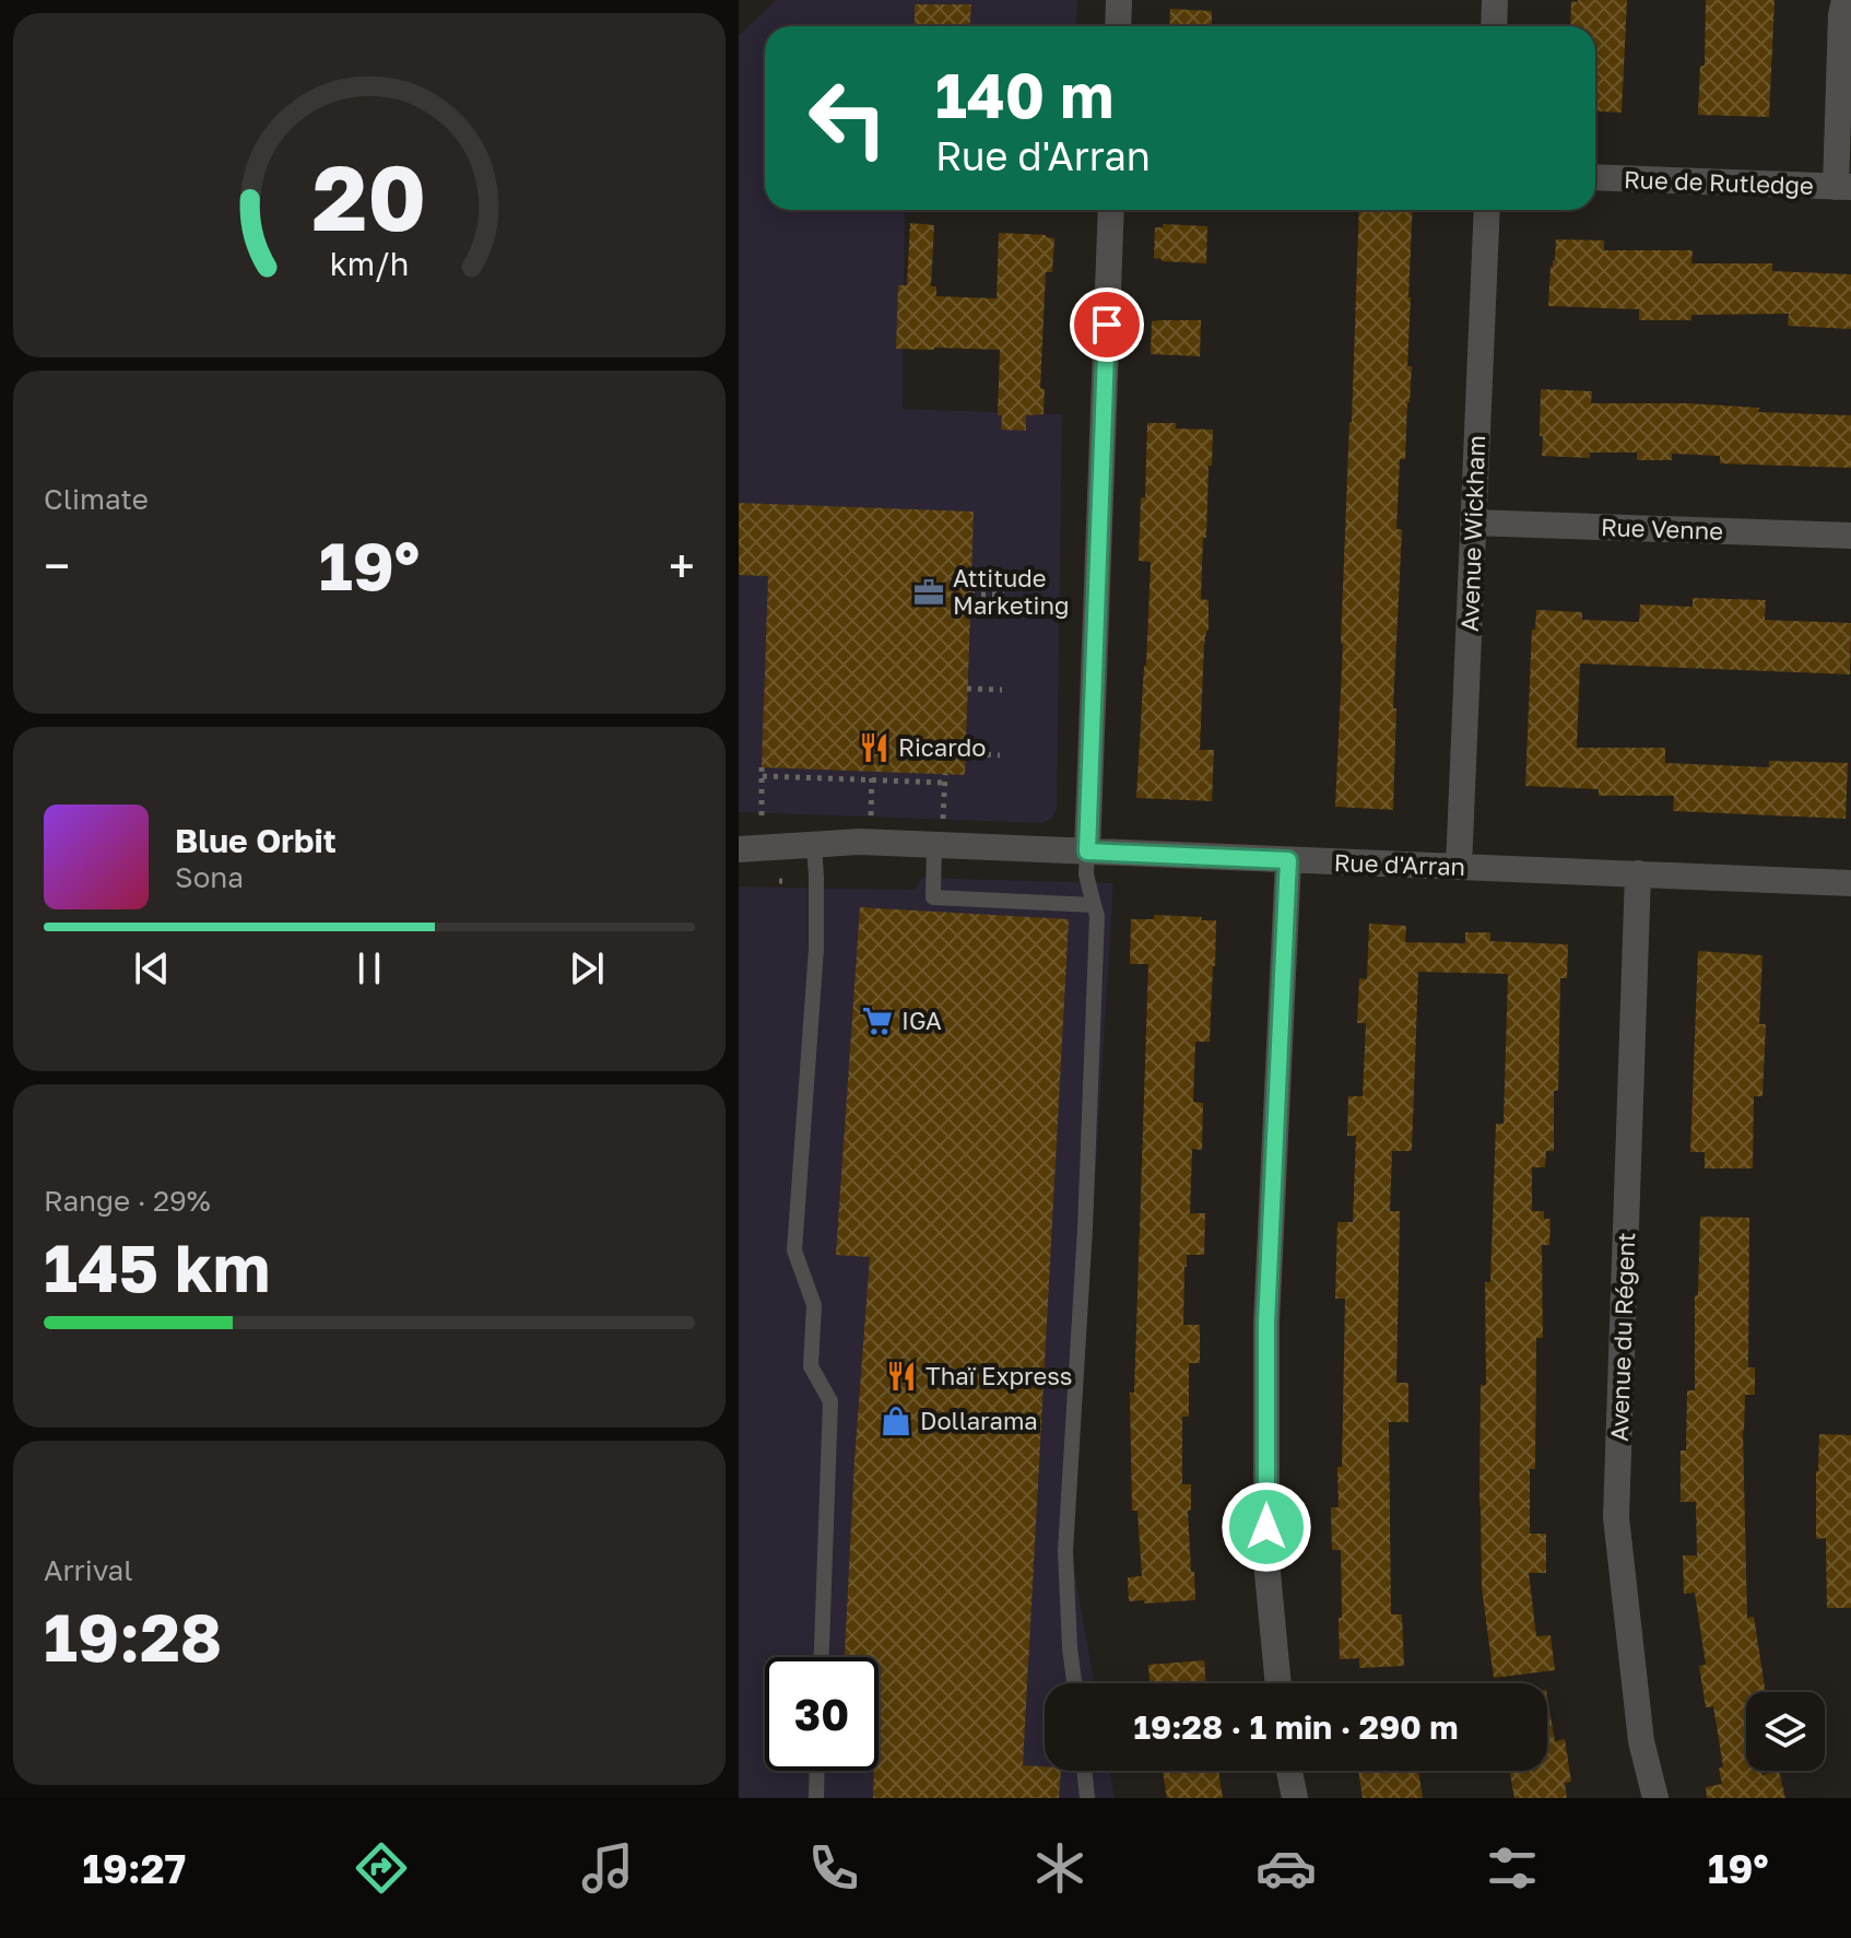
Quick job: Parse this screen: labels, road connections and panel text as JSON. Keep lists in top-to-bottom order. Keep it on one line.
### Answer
{"streets":{"street":["Rue de Rutledge","Rue Venne","Avenue Wickham","Rue d'Arran","Avenue du Régent"]},"crossings":[["Rue Venne","Avenue Wickham"],["Avenue Wickham","Rue d'Arran"],["Rue d'Arran","Avenue du Régent"]],"places":{"office":["Attitude Marketing"],"restaurant":["Ricardo","Thaï Express"],"supermarket":["IGA"],"shop":["Dollarama"]},"page":{"turn":["140 m","Rue d'Arran"],"tile":["Climate",["Range · 29%","145 km"],["Arrival","19:28"]],"heat":["−","19°","+"],"song":["Blue Orbit","Sona"],"limit":"30","trip":"19:28 · 1 min · 290 m","tabs":["19:27","19°"],"gauge":["20","km/h"]}}
